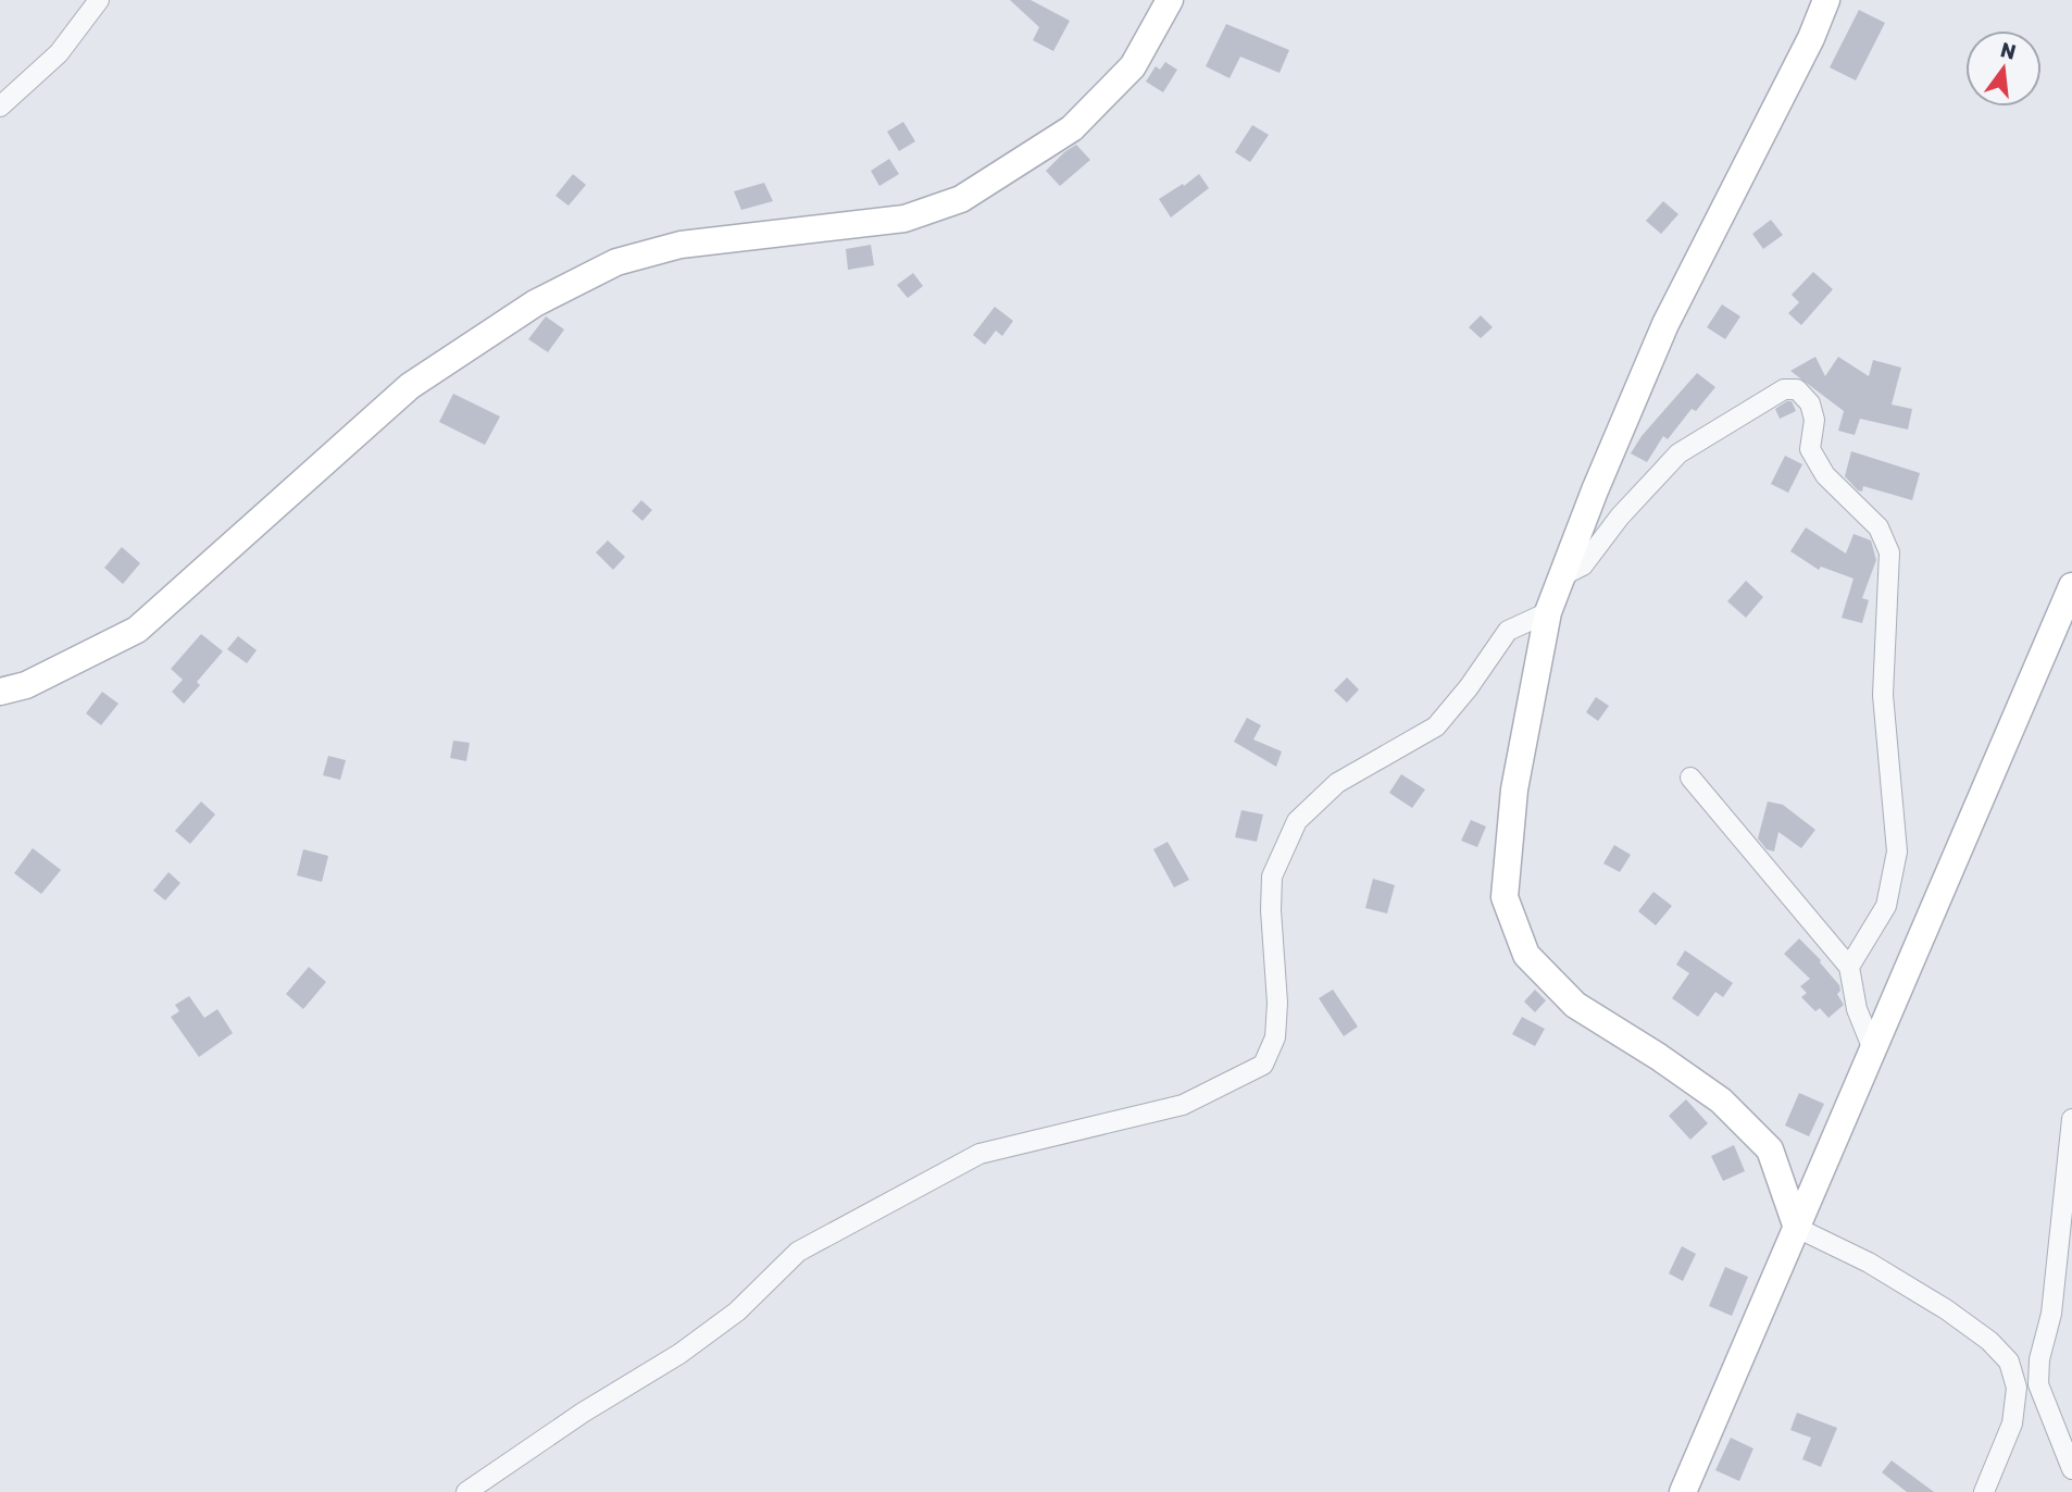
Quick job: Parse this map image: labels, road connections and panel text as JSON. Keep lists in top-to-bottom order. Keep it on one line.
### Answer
{"north":"top"}
